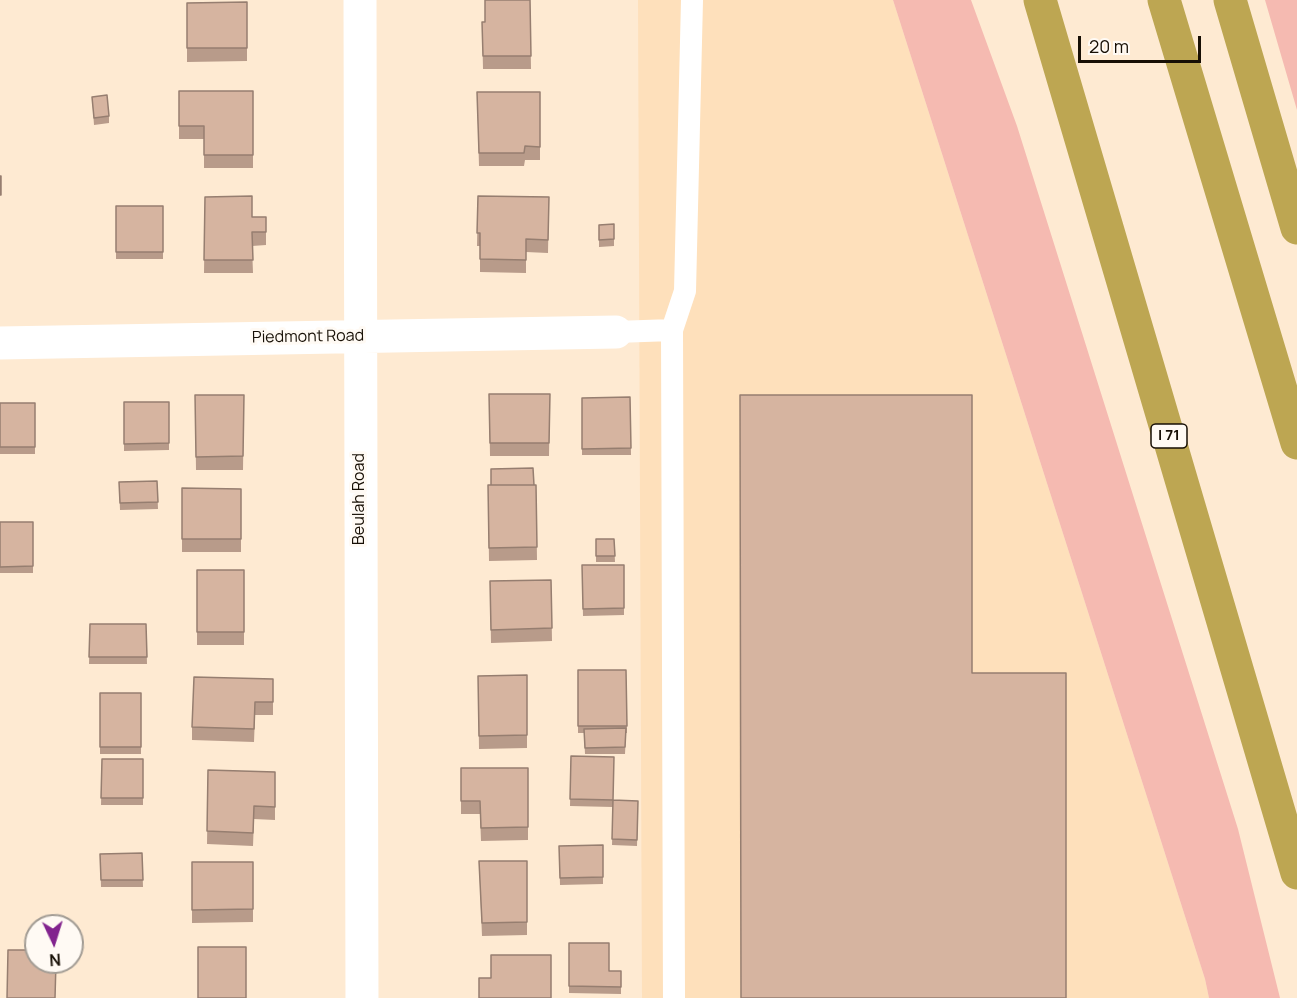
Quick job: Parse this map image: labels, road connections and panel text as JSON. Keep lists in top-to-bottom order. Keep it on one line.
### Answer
{"streets":{"highway":["I 71"],"street":["Piedmont Road","Beulah Road"]},"crossings":[["Piedmont Road","Beulah Road"]],"scale_bar":"20 m","north":"bottom"}
